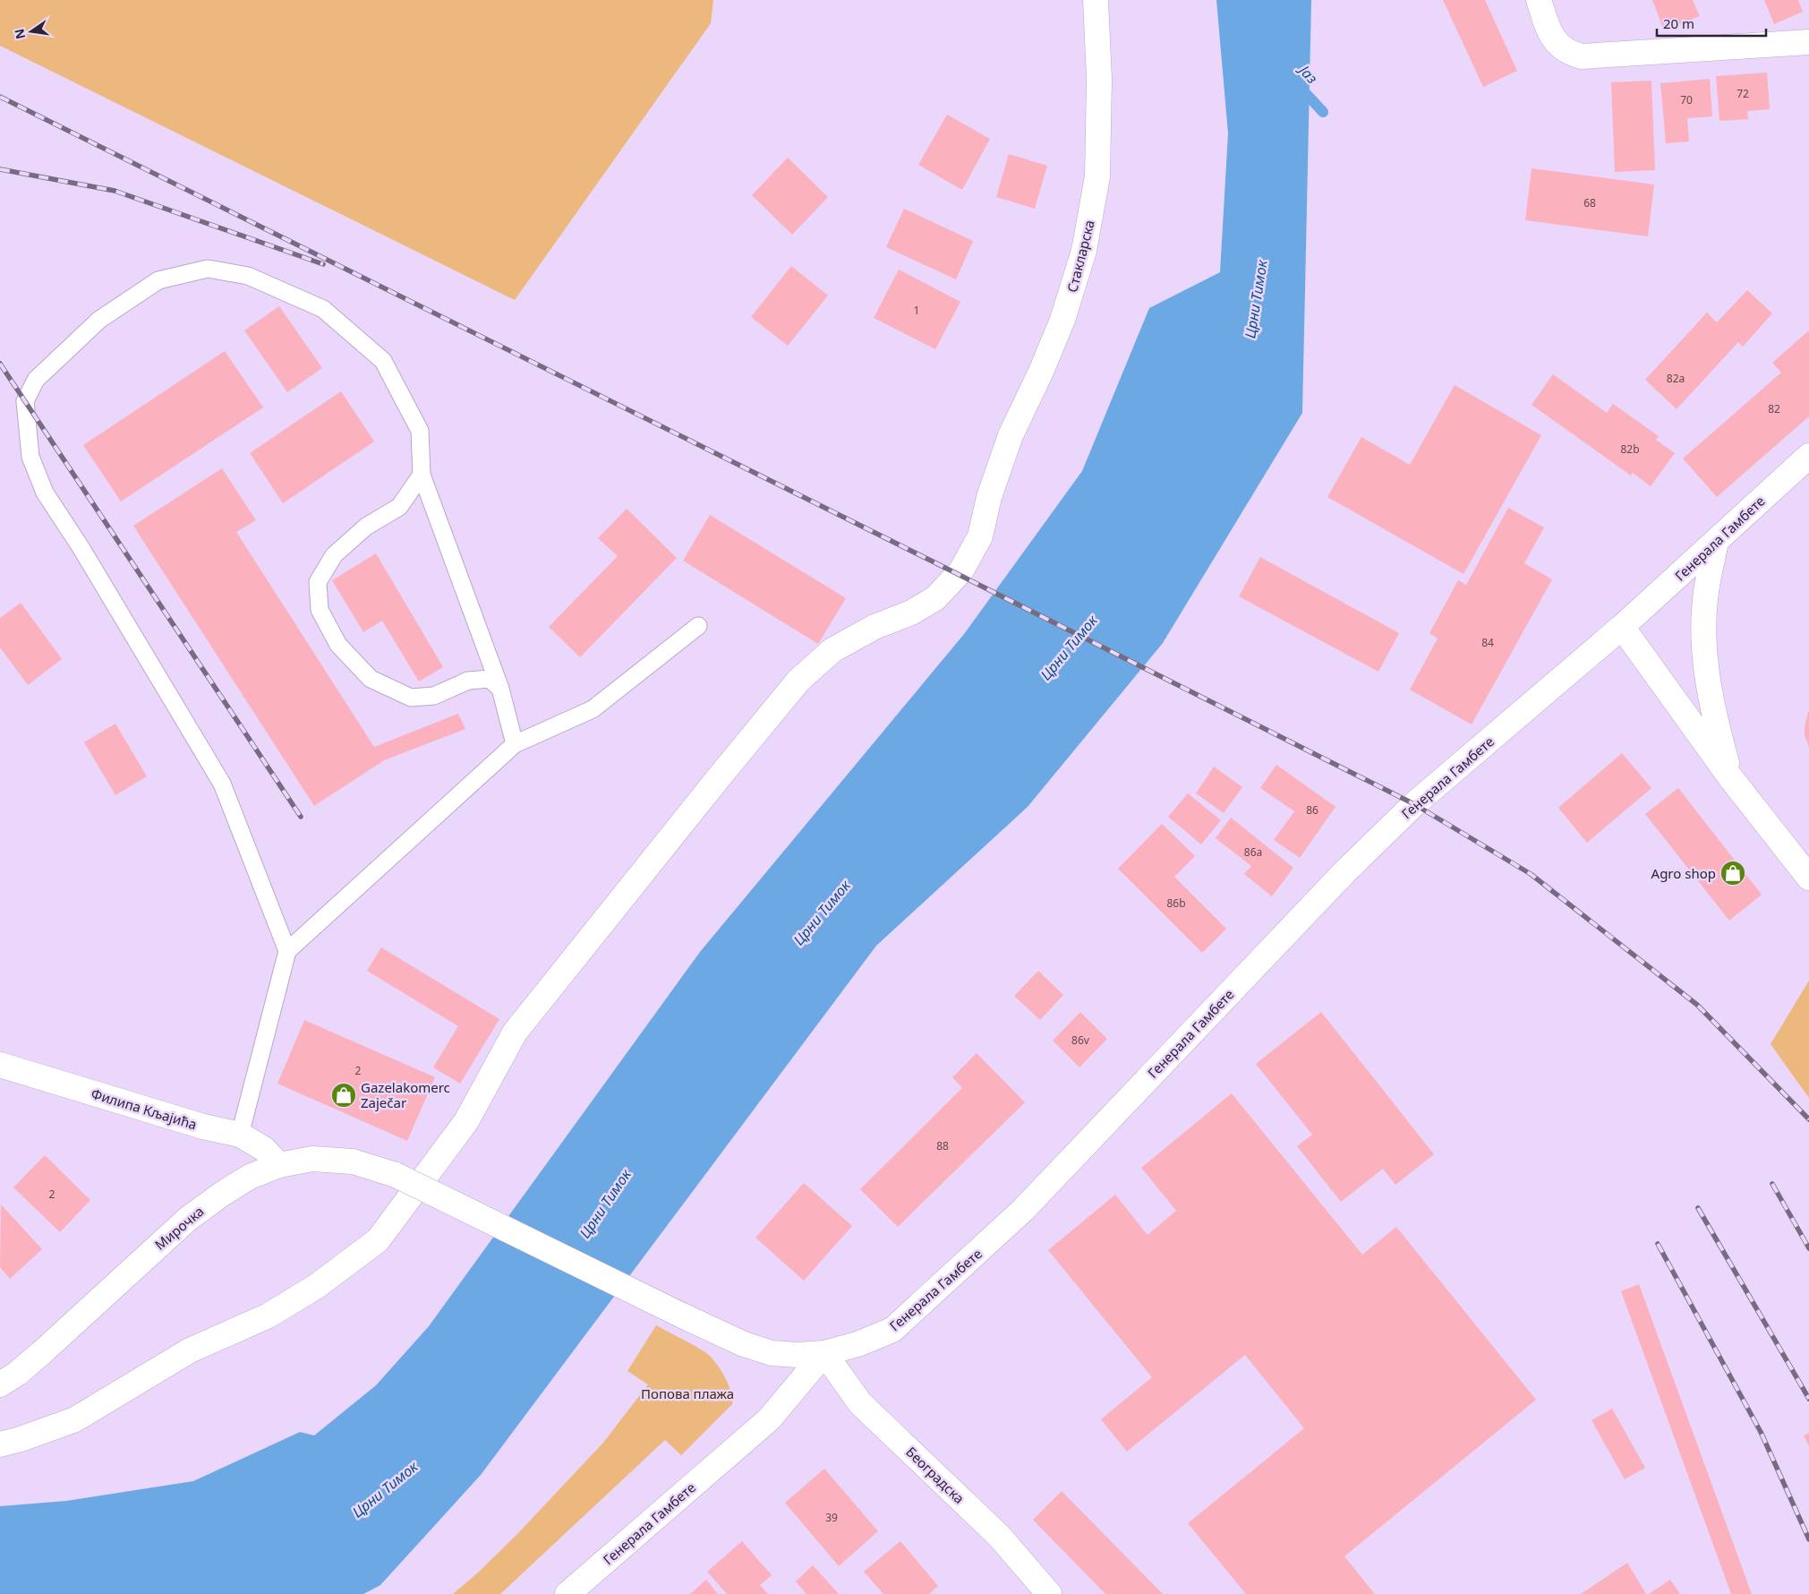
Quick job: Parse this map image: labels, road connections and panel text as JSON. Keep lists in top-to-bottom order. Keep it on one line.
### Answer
{"streets":{"street":["Стакларска","Генерала Гамбете","Филипа Кљајића","Мирочка","Београдска"]},"crossings":[["Генерала Гамбете","Мирочка"],["Генерала Гамбете","Београдска"],["Филипа Кљајића","Мирочка"],["Мирочка","Београдска"]],"water":["Јаз","Црни Тимок"],"parks":["Попова плажа"],"places":{"shop":["Agro shop","Gazelakomerc Zaječar"]},"house_numbers":["72","70","68","1","82a","82","82b","84","86","86a","86b","86v","2","88","2","39"],"scale_bar":"20 m","north":"left"}
